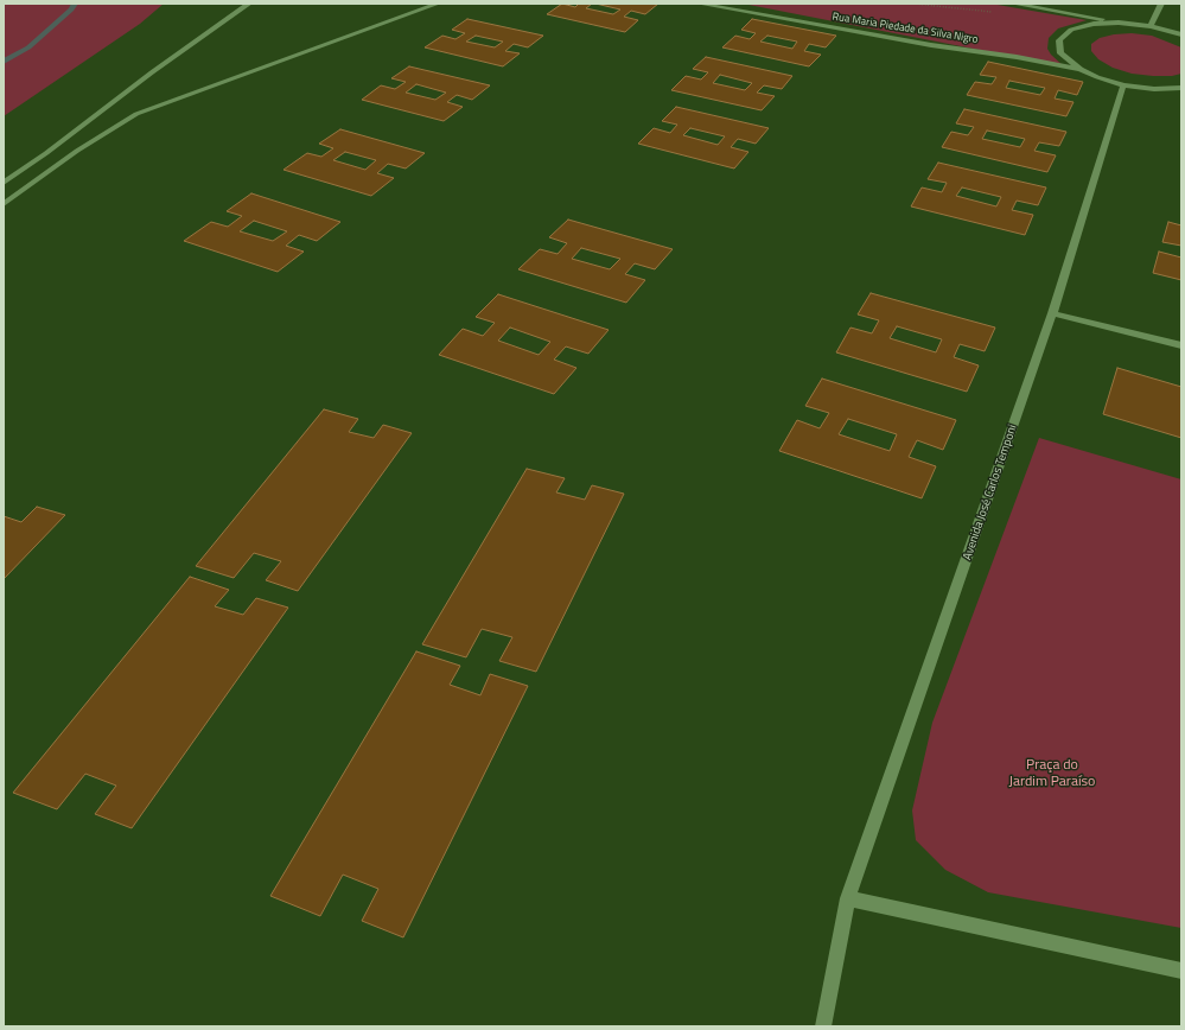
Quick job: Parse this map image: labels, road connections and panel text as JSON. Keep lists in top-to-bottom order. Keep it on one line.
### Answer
{"streets":{"street":["Rua Maria Piedade da Silva Nigro","Avenida José Carlos Temponi"]},"parks":["Praça do Jardim Paraíso"]}
